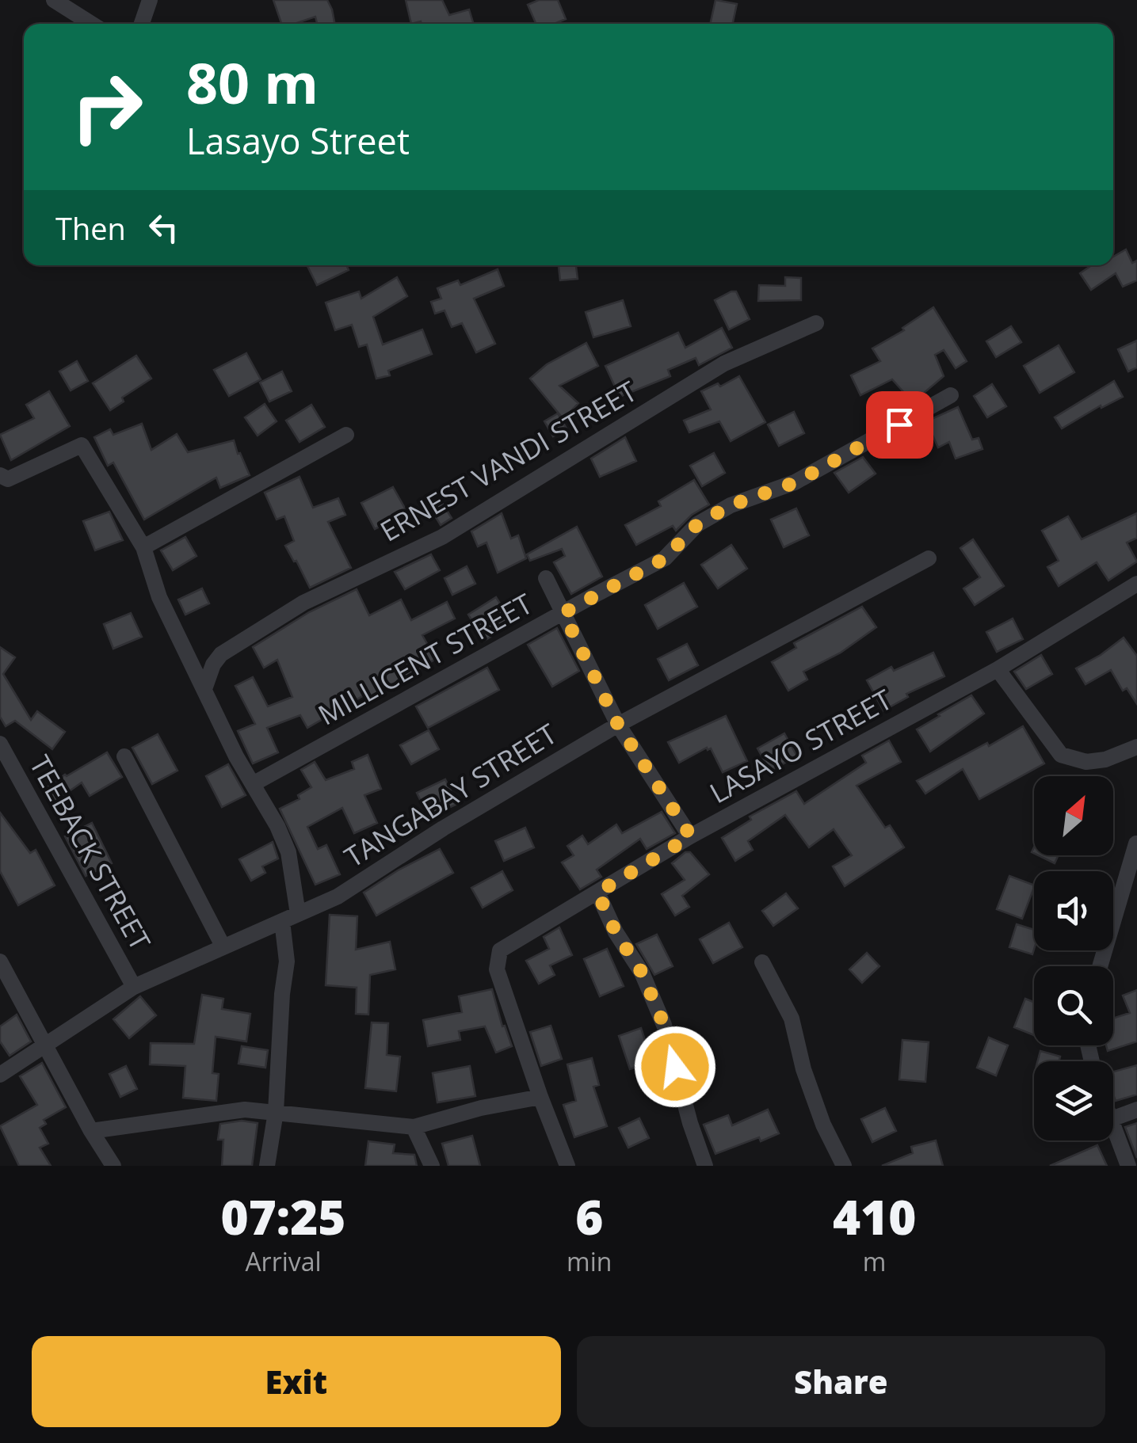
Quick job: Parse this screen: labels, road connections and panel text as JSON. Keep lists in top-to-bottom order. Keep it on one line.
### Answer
{"streets":{"street":["ERNEST VANDI STREET","MILLICENT STREET","LASAYO STREET","TANGABAY STREET","TEEBACK STREET"]},"crossings":[["TANGABAY STREET","TEEBACK STREET"]],"north":"top right","page":{"turn":["80 m","Lasayo Street"],"then":"Then","eta":["07:25","Arrival","6","min","410","m"],"buttons":["Exit","Share"]}}
